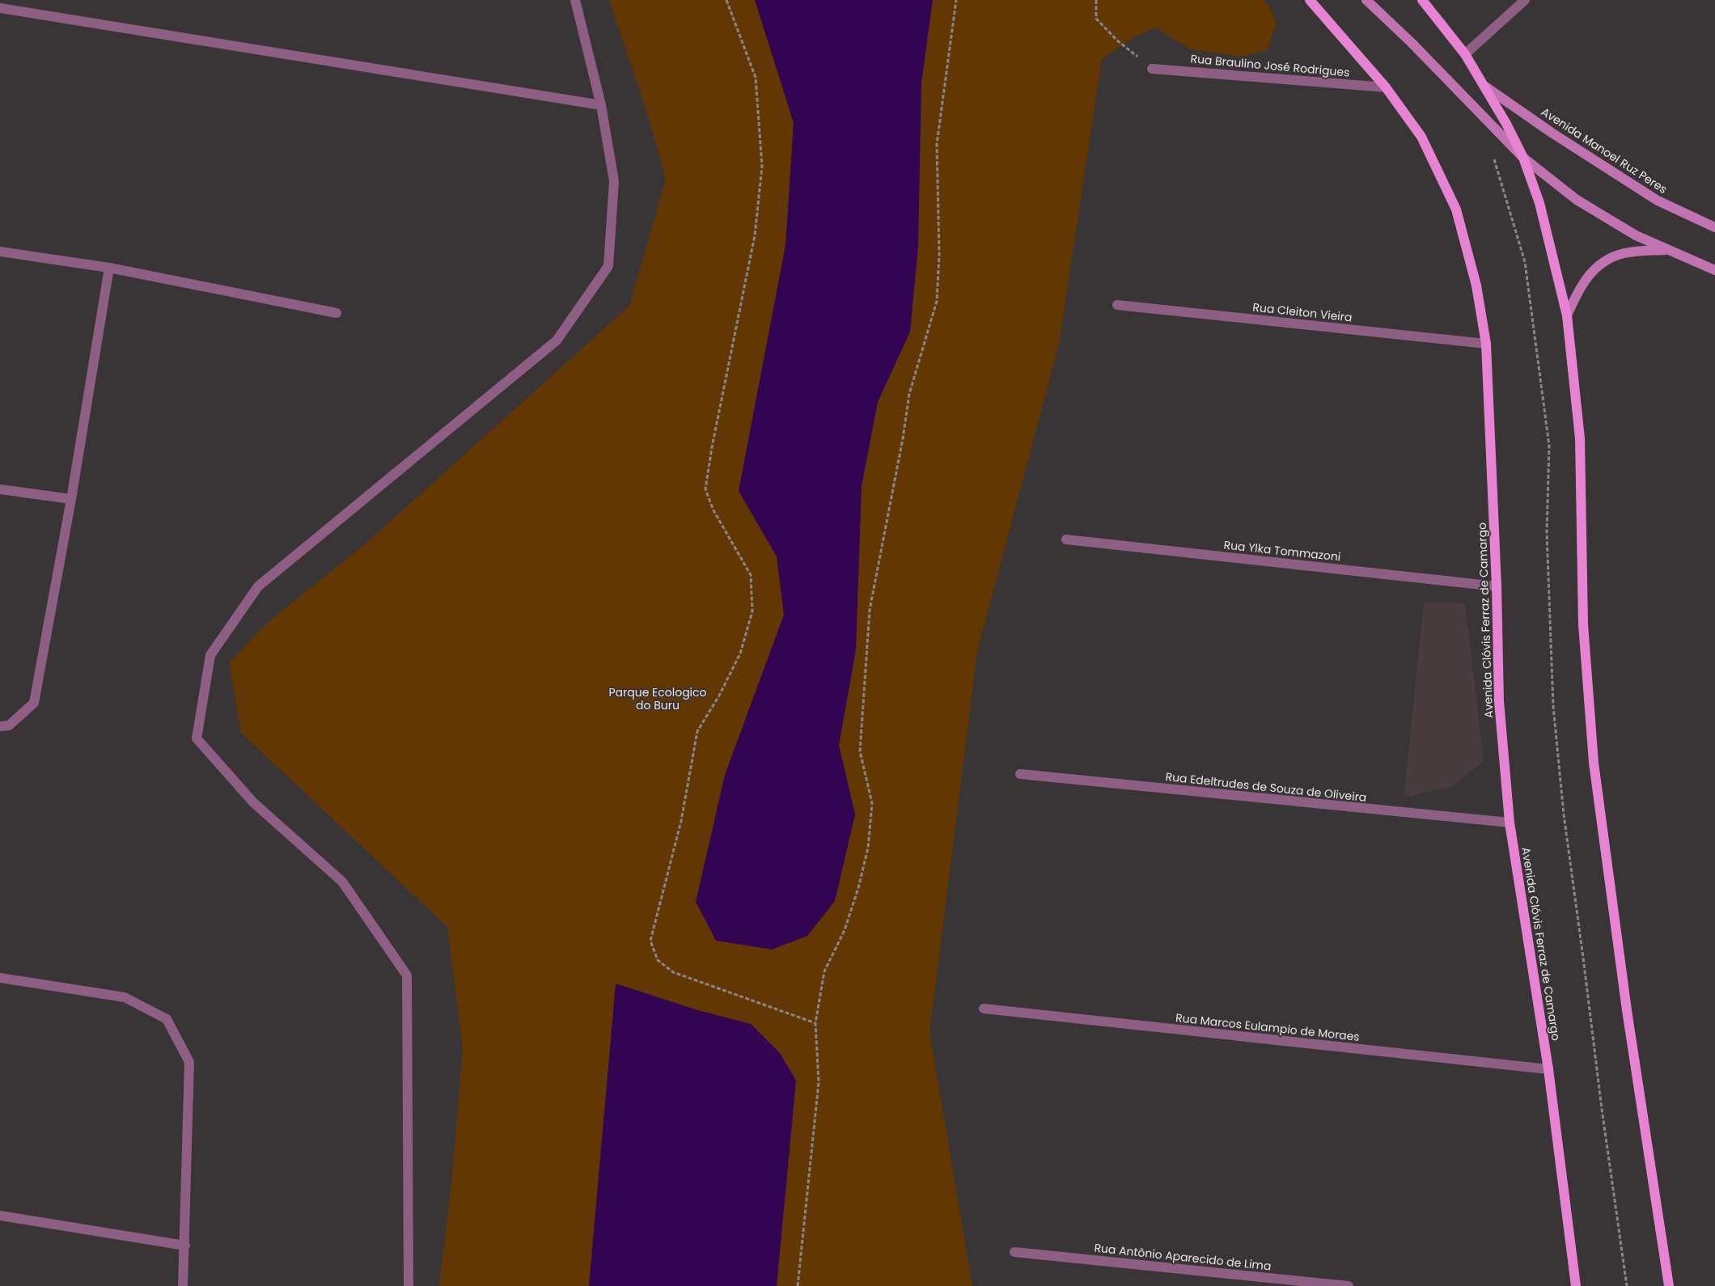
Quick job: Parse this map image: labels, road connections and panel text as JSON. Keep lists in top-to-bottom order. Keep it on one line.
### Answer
{"streets":{"main road":["Avenida Manoel Ruz Peres","Avenida Clóvis Ferraz de Camargo"],"street":["Rua Braulino José Rodrigues","Rua Cleiton Vieira","Rua Ylka Tommazoni","Rua Edeltrudes de Souza de Oliveira","Rua Marcos Eulampio de Moraes","Rua Antônio Aparecido de Lima"]},"crossings":[["Rua Braulino José Rodrigues","Avenida Clóvis Ferraz de Camargo"],["Rua Cleiton Vieira","Avenida Clóvis Ferraz de Camargo"],["Rua Ylka Tommazoni","Avenida Clóvis Ferraz de Camargo"],["Avenida Clóvis Ferraz de Camargo","Rua Edeltrudes de Souza de Oliveira"],["Avenida Clóvis Ferraz de Camargo","Rua Marcos Eulampio de Moraes"]],"parks":["Parque Ecologico do Buru"]}
